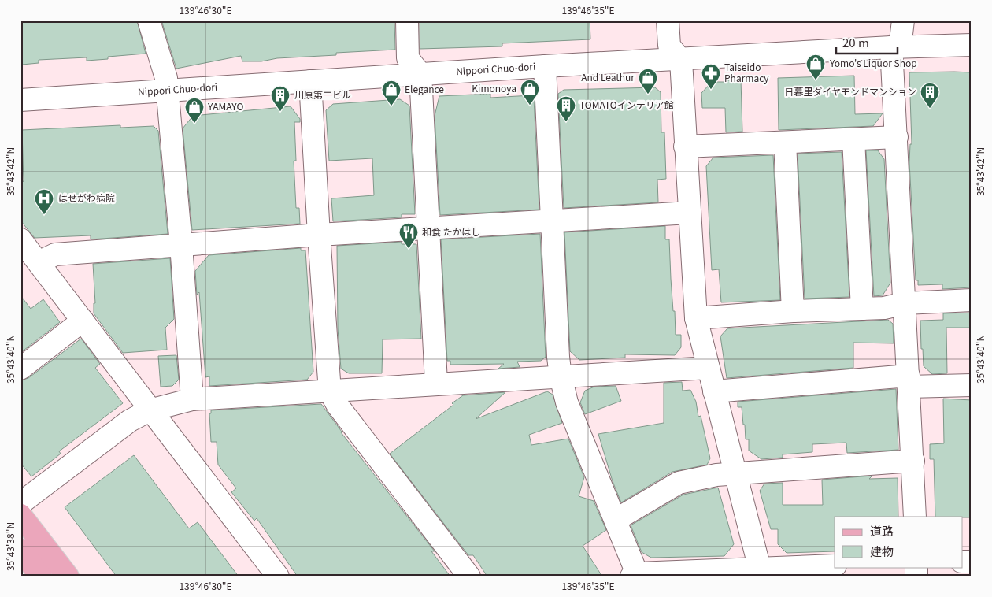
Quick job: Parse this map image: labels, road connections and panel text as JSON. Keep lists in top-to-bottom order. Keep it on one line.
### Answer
{"streets":{"street":["Nippori Chuo-dori"]},"places":{"shop":["Yomo's Liquor Shop","And Leathur","Kimonoya","Elegance","YAMAYO"],"pharmacy":["Taiseido Pharmacy"],"building":["日暮里ダイヤモンドマンション","川原第二ビル","TOMATOインテリア館"],"hospital":["はせがわ病院"],"restaurant":["和食 たかはし"]},"legend":["道路","建物"],"scale_bar":"20 m","coordinates":["139°46'30\"E","139°46'35\"E","35°43'42\"N","35°43'40\"N","35°43'38\"N"]}
